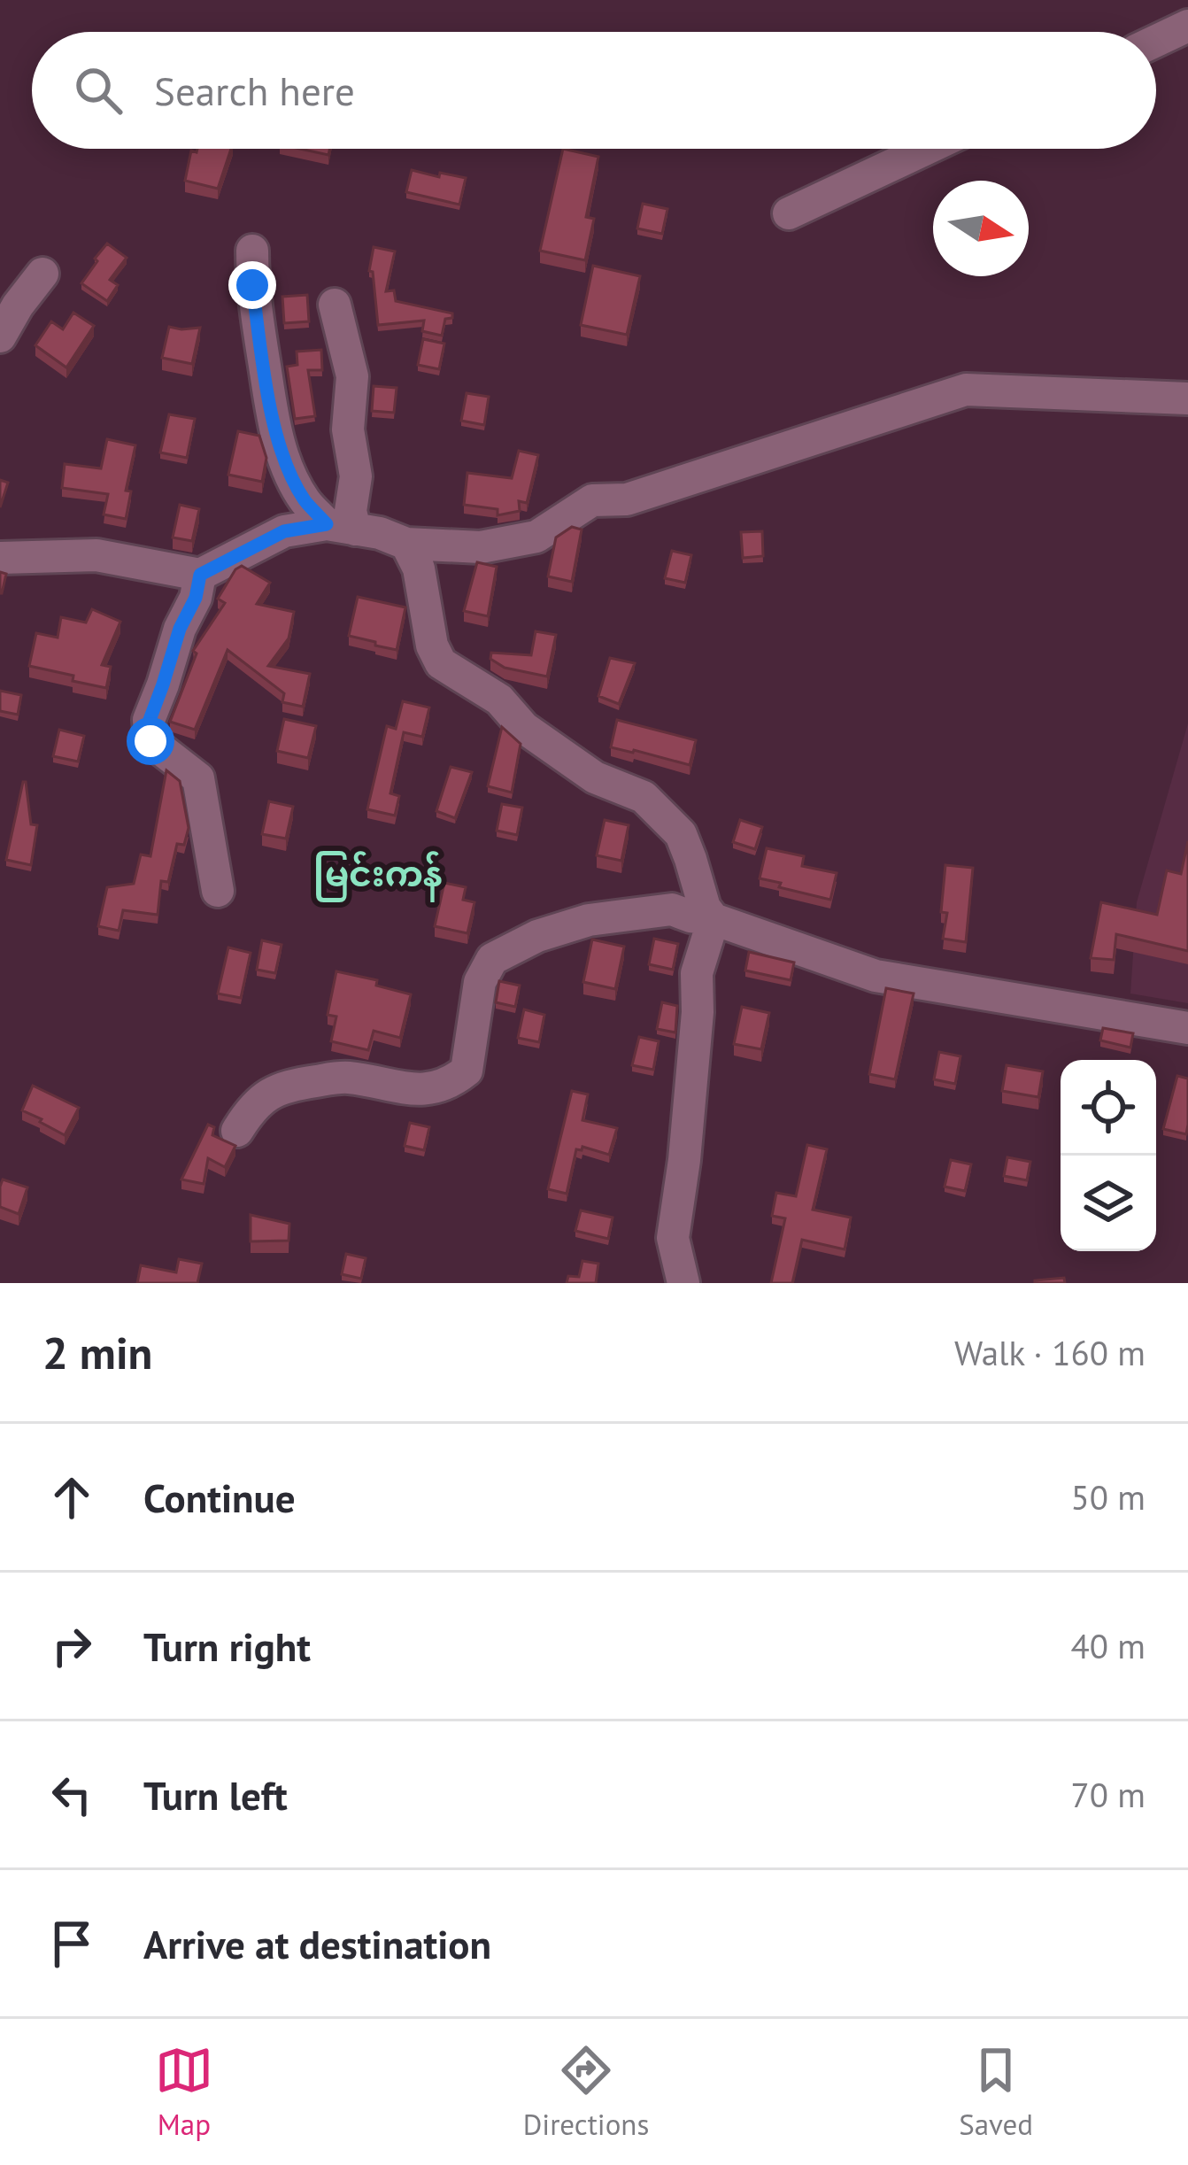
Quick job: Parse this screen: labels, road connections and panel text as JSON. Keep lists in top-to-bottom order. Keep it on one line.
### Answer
{"districts":["မြင်းကန်"],"north":"right","page":{"search":"Search here","heading":["2 min","Walk · 160 m"],"list":[["Continue","50 m"],["Turn right","40 m"],["Turn left","70 m"],"Arrive at destination"],"nav":["Map","Directions","Saved"]}}
